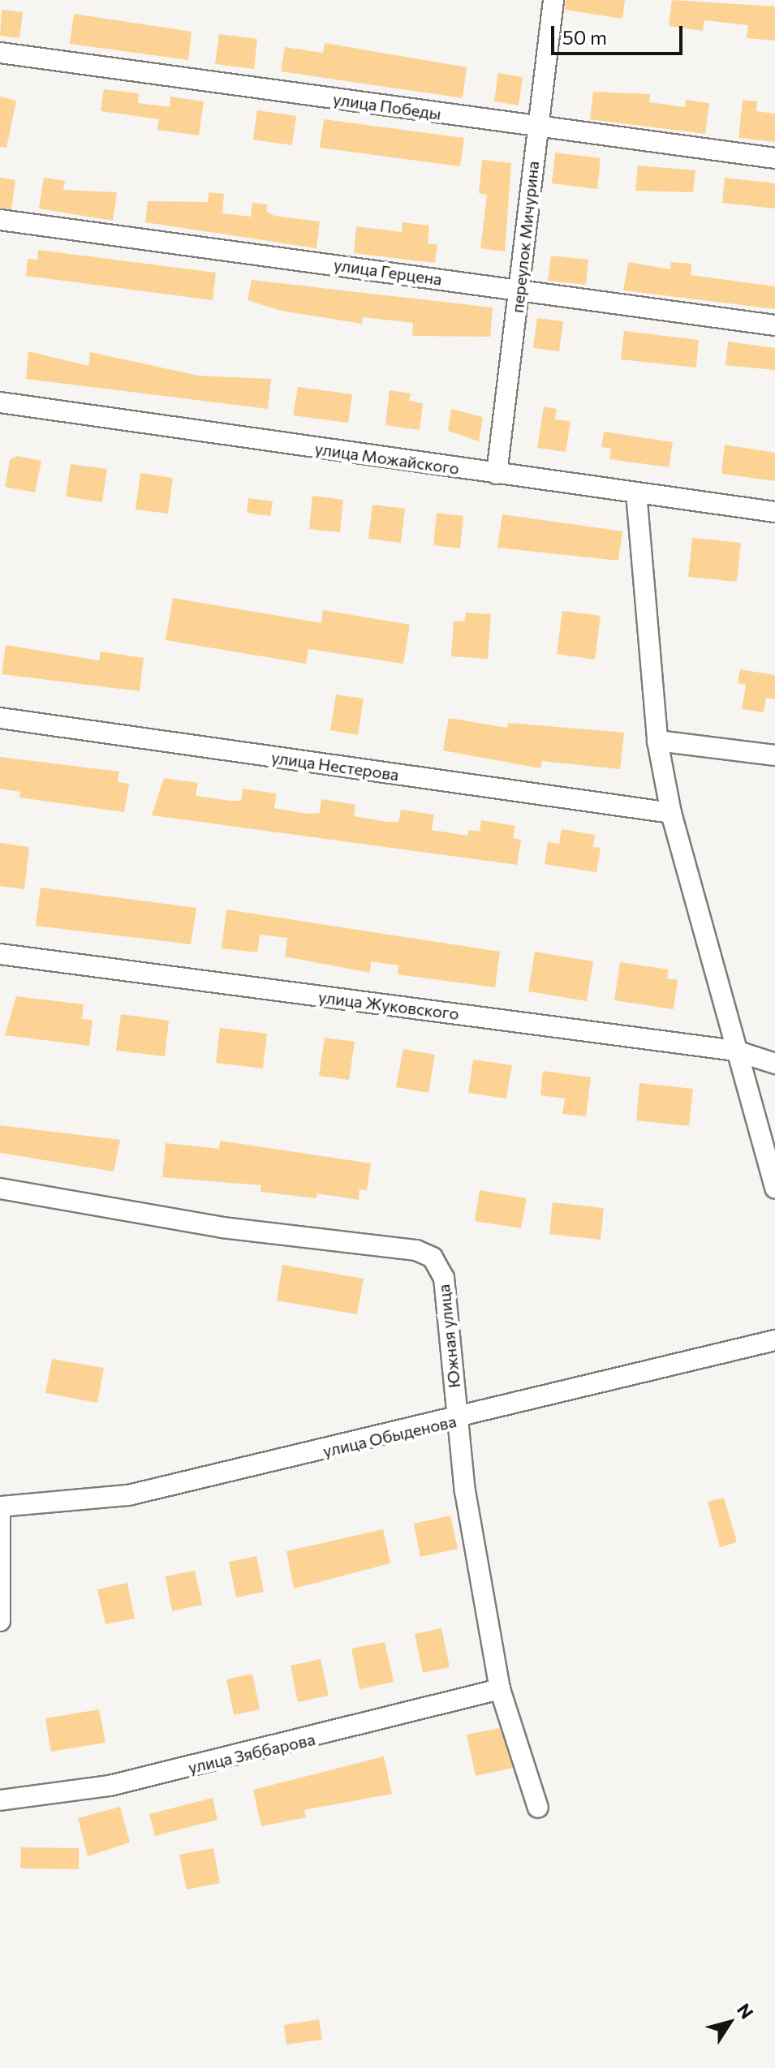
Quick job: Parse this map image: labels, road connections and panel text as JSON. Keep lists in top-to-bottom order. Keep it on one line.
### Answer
{"streets":{"street":["улица Победы","переулок Мичурина","улица Герцена","улица Можайского","улица Нестерова","улица Жуковского","Южная улица","улица Обыденова","улица Зяббарова"]},"crossings":[["улица Победы","переулок Мичурина"],["переулок Мичурина","улица Герцена"],["переулок Мичурина","улица Можайского"],["Южная улица","улица Обыденова"],["Южная улица","улица Зяббарова"]],"scale_bar":"50 m","north":"top right"}
